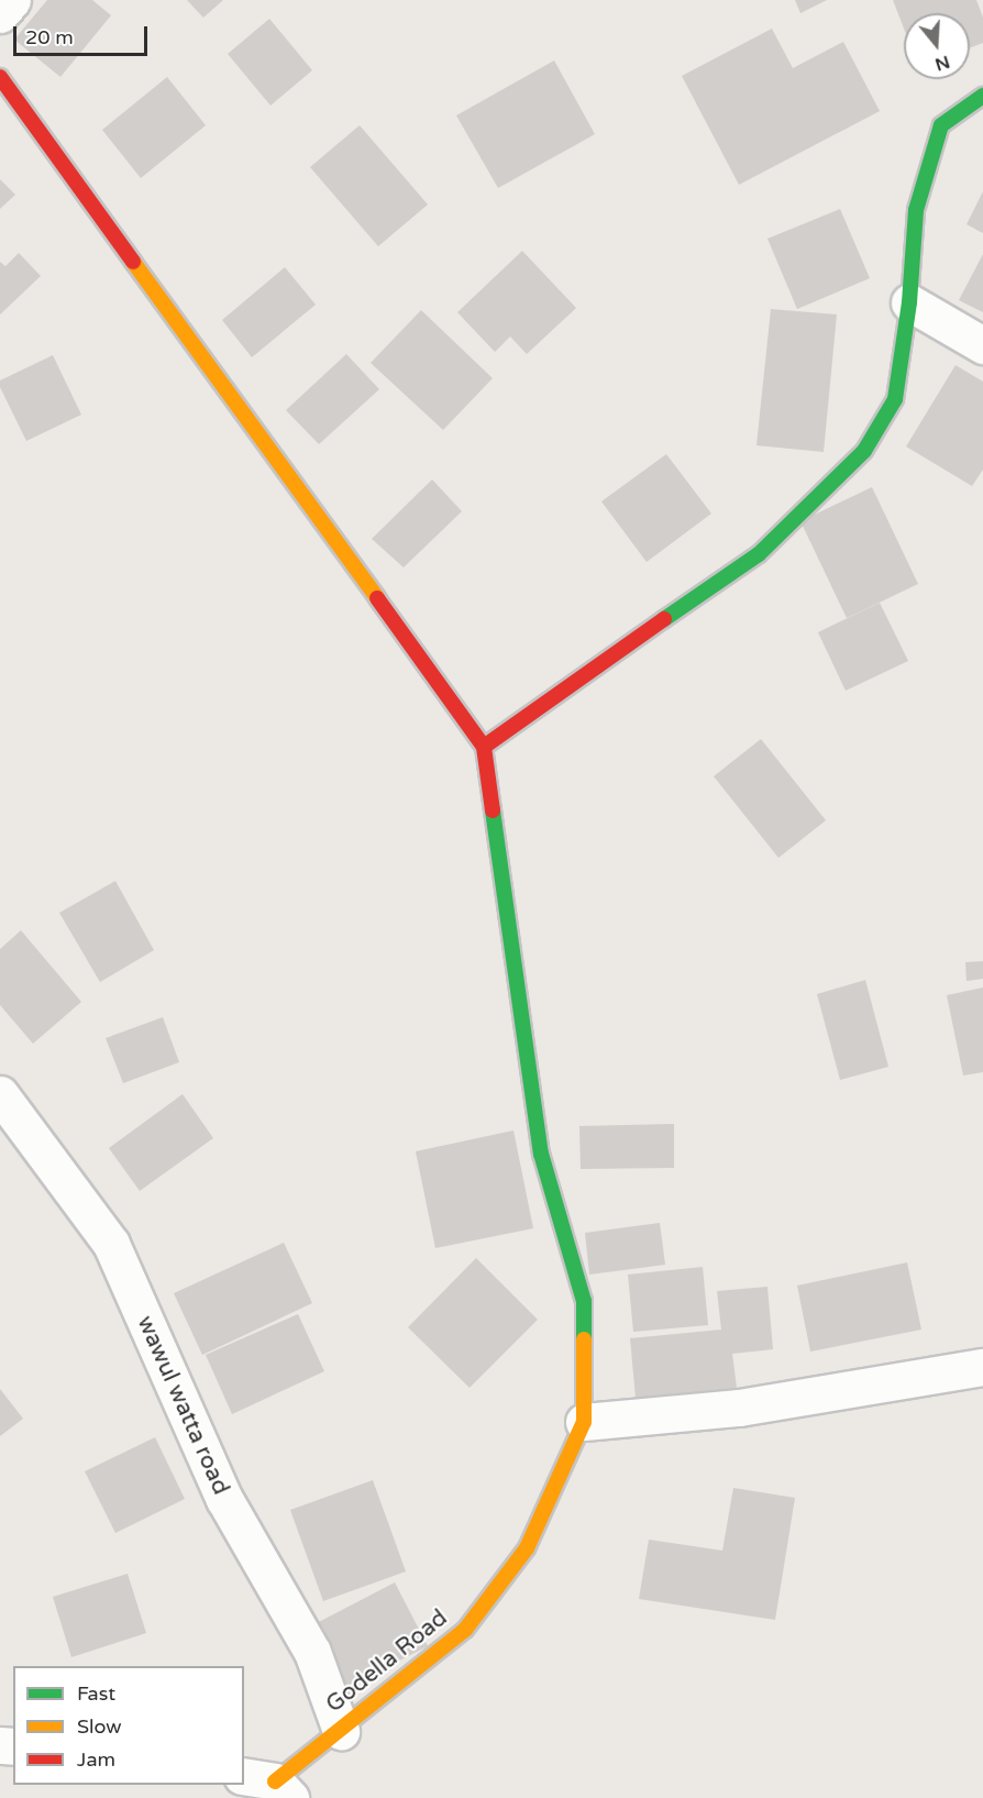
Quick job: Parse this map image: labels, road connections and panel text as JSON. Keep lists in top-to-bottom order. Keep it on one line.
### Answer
{"streets":{"street":["wawul watta road","Godella Road"]},"crossings":[["wawul watta road","Godella Road"]],"legend":["Fast","Slow","Jam"],"scale_bar":"20 m","north":"bottom"}
